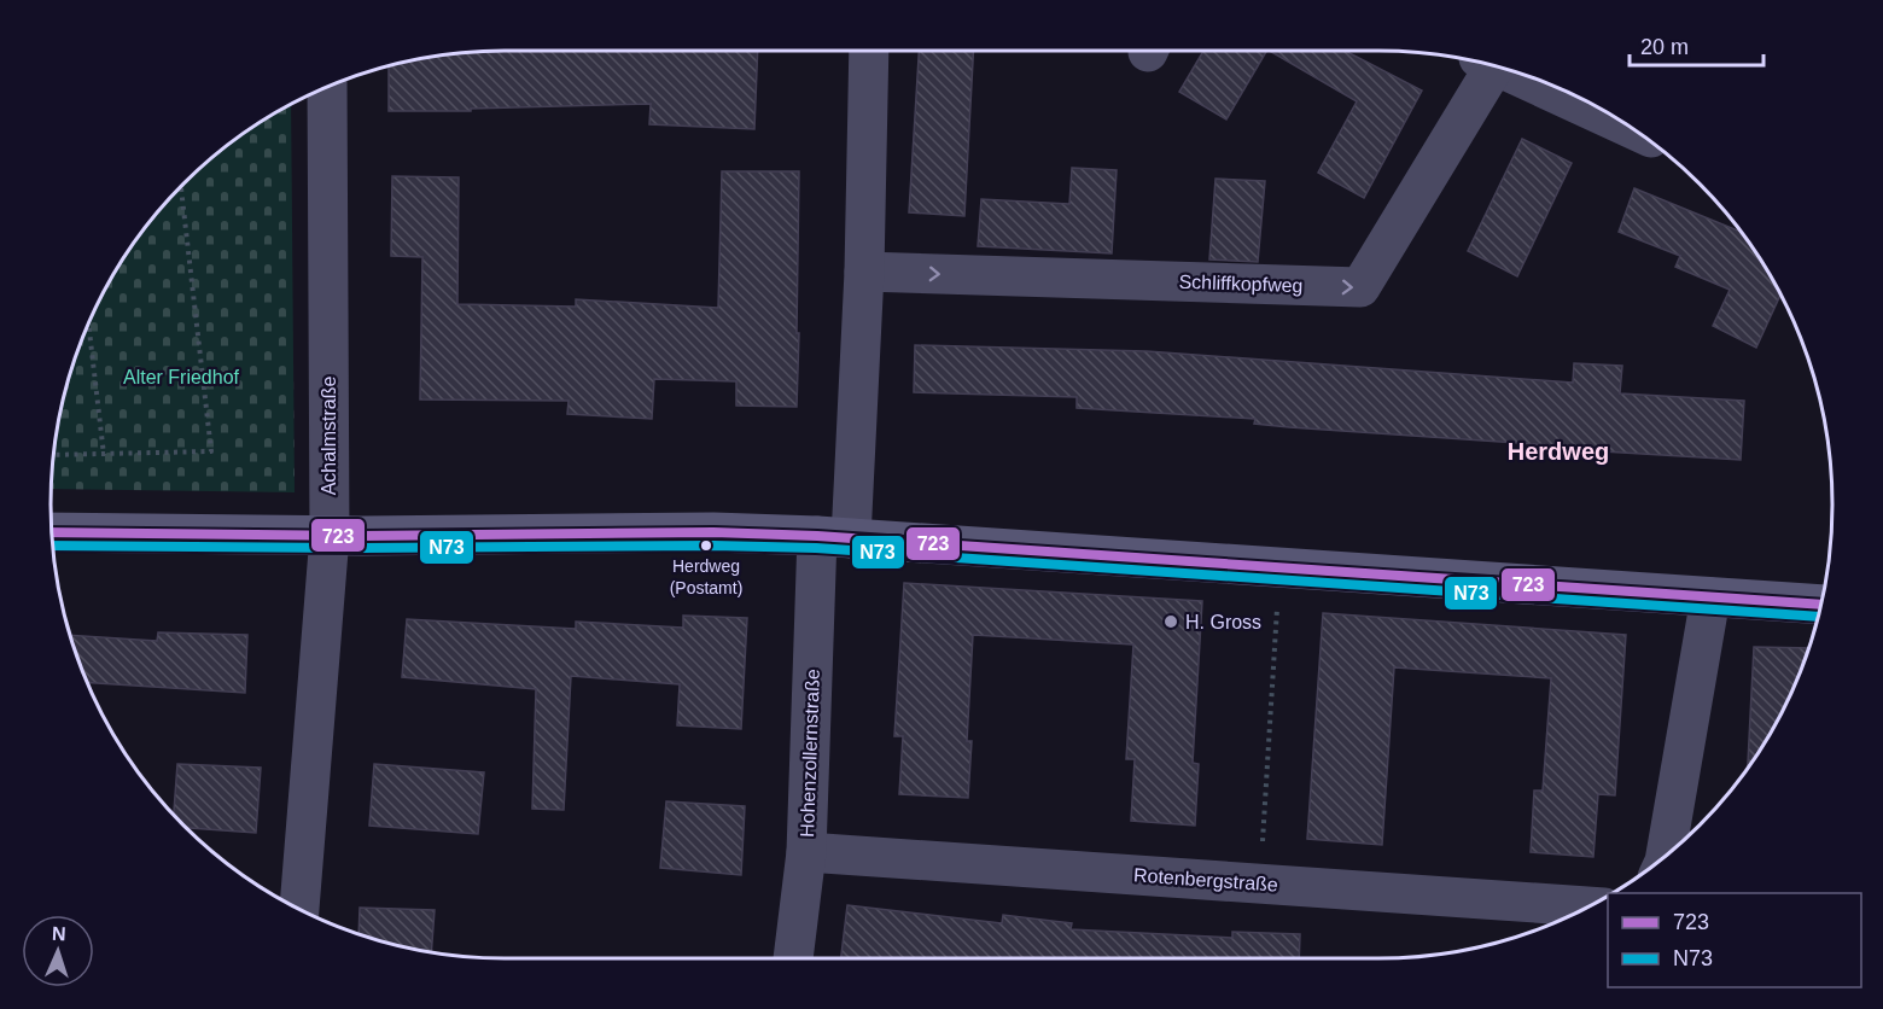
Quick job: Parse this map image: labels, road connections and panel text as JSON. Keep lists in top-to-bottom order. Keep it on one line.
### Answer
{"streets":{"street":["Schliffkopfweg","Achalmstraße","Hohenzollernstraße","Rotenbergstraße"]},"crossings":[["Hohenzollernstraße","Rotenbergstraße"]],"districts":["Herdweg"],"parks":["Alter Friedhof"],"places":["Herdweg (Postamt)","H. Gross"],"lines":["transit line 723","transit line N73"],"legend":["723","N73"],"scale_bar":"20 m","north":"top"}
